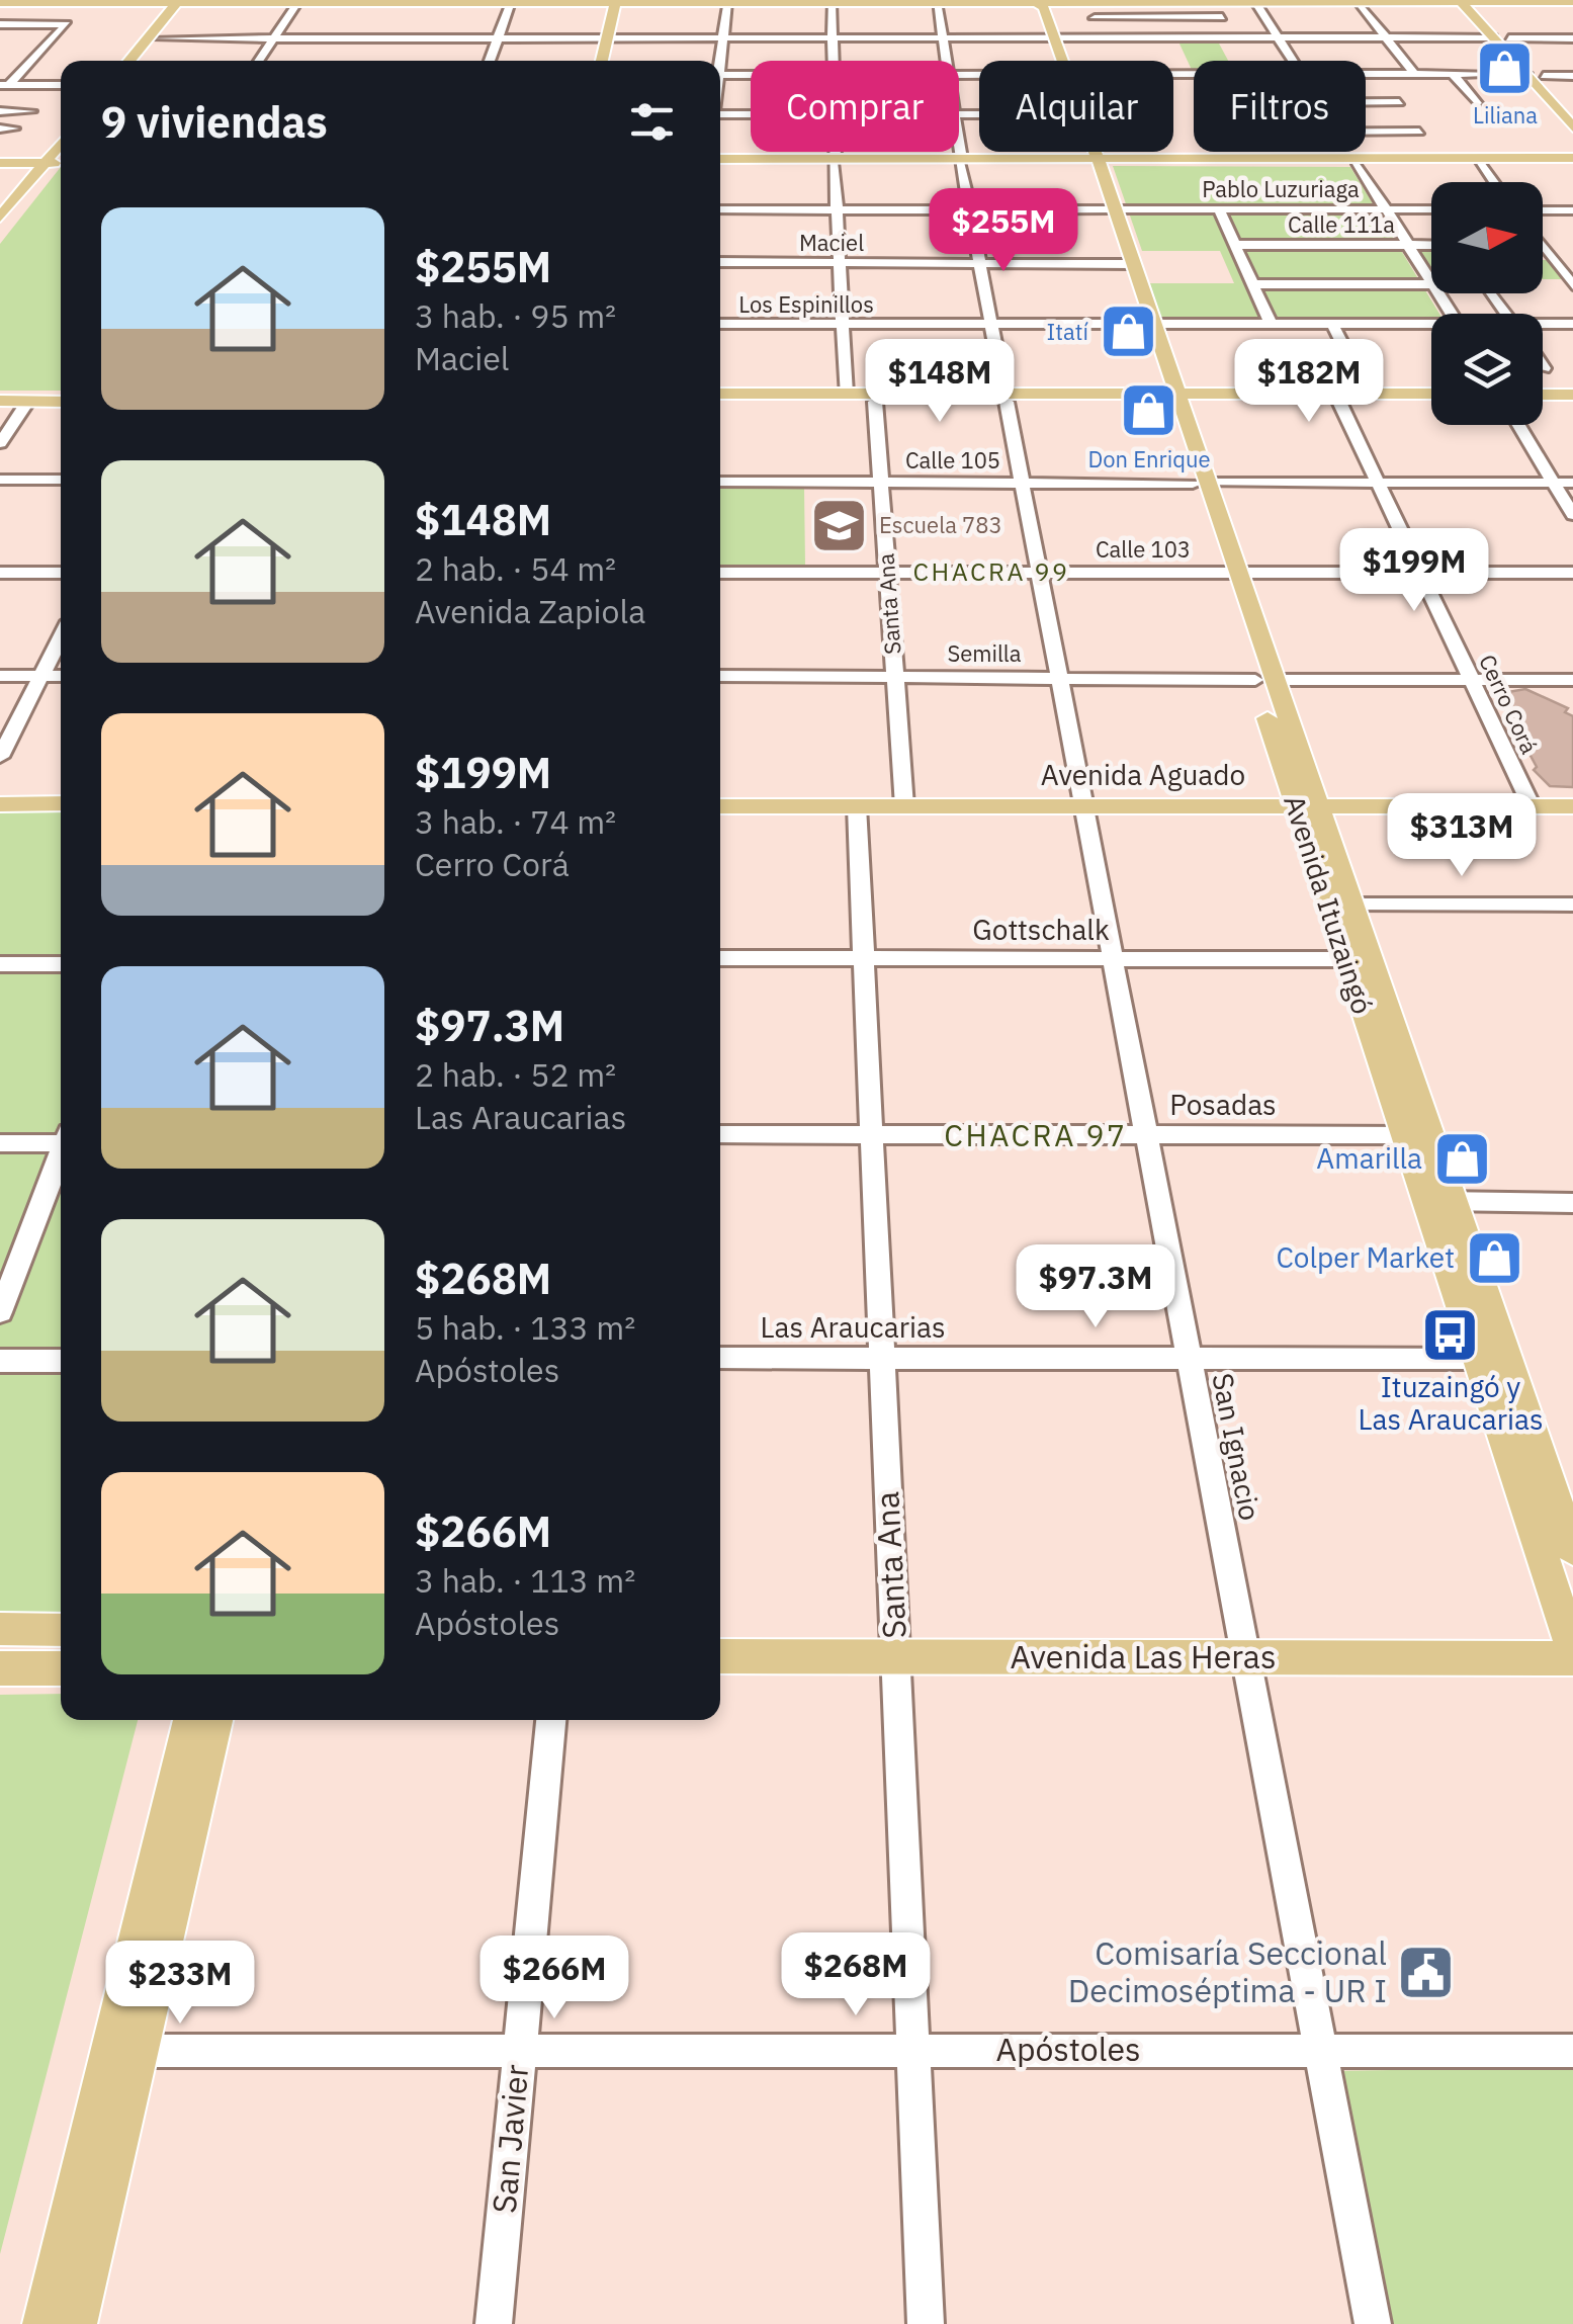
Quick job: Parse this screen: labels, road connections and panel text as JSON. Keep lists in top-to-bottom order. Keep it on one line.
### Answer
{"streets":{"main road":["Avenida Aguado","Avenida Ituzaingó","Avenida Las Heras"],"street":["Pablo Luzuriaga","Calle 111a","Maciel","Los Espinillos","Calle 105","Calle 103","Santa Ana","Semilla","Cerro Corá","Gottschalk","Posadas","Las Araucarias","San Ignacio","Apóstoles","San Javier"]},"crossings":[["Pablo Luzuriaga","Avenida Ituzaingó"],["Pablo Luzuriaga","San Ignacio"],["Maciel","Avenida Ituzaingó"],["Maciel","San Ignacio"],["Los Espinillos","Avenida Ituzaingó"],["Los Espinillos","San Ignacio"],["Calle 105","Santa Ana"],["Calle 105","Cerro Corá"],["Calle 105","Avenida Ituzaingó"],["Calle 105","San Ignacio"],["Calle 103","Santa Ana"],["Calle 103","Cerro Corá"],["Calle 103","Avenida Ituzaingó"],["Calle 103","San Ignacio"],["Santa Ana","Semilla"],["Santa Ana","Avenida Aguado"],["Santa Ana","Gottschalk"],["Santa Ana","Posadas"],["Santa Ana","Las Araucarias"],["Santa Ana","Avenida Las Heras"],["Santa Ana","Apóstoles"],["Semilla","Cerro Corá"],["Semilla","Avenida Ituzaingó"],["Semilla","San Ignacio"],["Cerro Corá","Avenida Aguado"],["Avenida Aguado","Avenida Ituzaingó"],["Avenida Aguado","San Ignacio"],["Avenida Ituzaingó","Gottschalk"],["Avenida Ituzaingó","Posadas"],["Avenida Ituzaingó","Las Araucarias"],["Gottschalk","San Ignacio"],["Posadas","San Ignacio"],["Las Araucarias","San Ignacio"],["San Ignacio","Avenida Las Heras"],["San Ignacio","Apóstoles"],["Apóstoles","San Javier"]],"districts":["CHACRA 99","CHACRA 97"],"places":{"shop":["Liliana","Itatí","Don Enrique","Amarilla","Colper Market"],"school or university":["Escuela 783"],"bus stop":["Ituzaingó y Las Araucarias"],"public building":["Comisaría Seccional Decimoséptima - UR I"]},"north":"right","page":{"chip":["Comprar","Alquilar","Filtros"],"heading":"9 viviendas","list":[{"name":"$255M","note":"3 hab. · 95 m² · Maciel"},{"name":"$148M","note":"2 hab. · 54 m² · Avenida Zapiola"},{"name":"$199M","note":"3 hab. · 74 m² · Cerro Corá"},{"name":"$97.3M","note":"2 hab. · 52 m² · Las Araucarias"},{"name":"$268M","note":"5 hab. · 133 m² · Apóstoles"},{"name":"$266M","note":"3 hab. · 113 m² · Apóstoles"}],"price":["$255M","$148M","$182M","$199M","$313M","$97.3M","$268M","$266M","$233M"]}}
